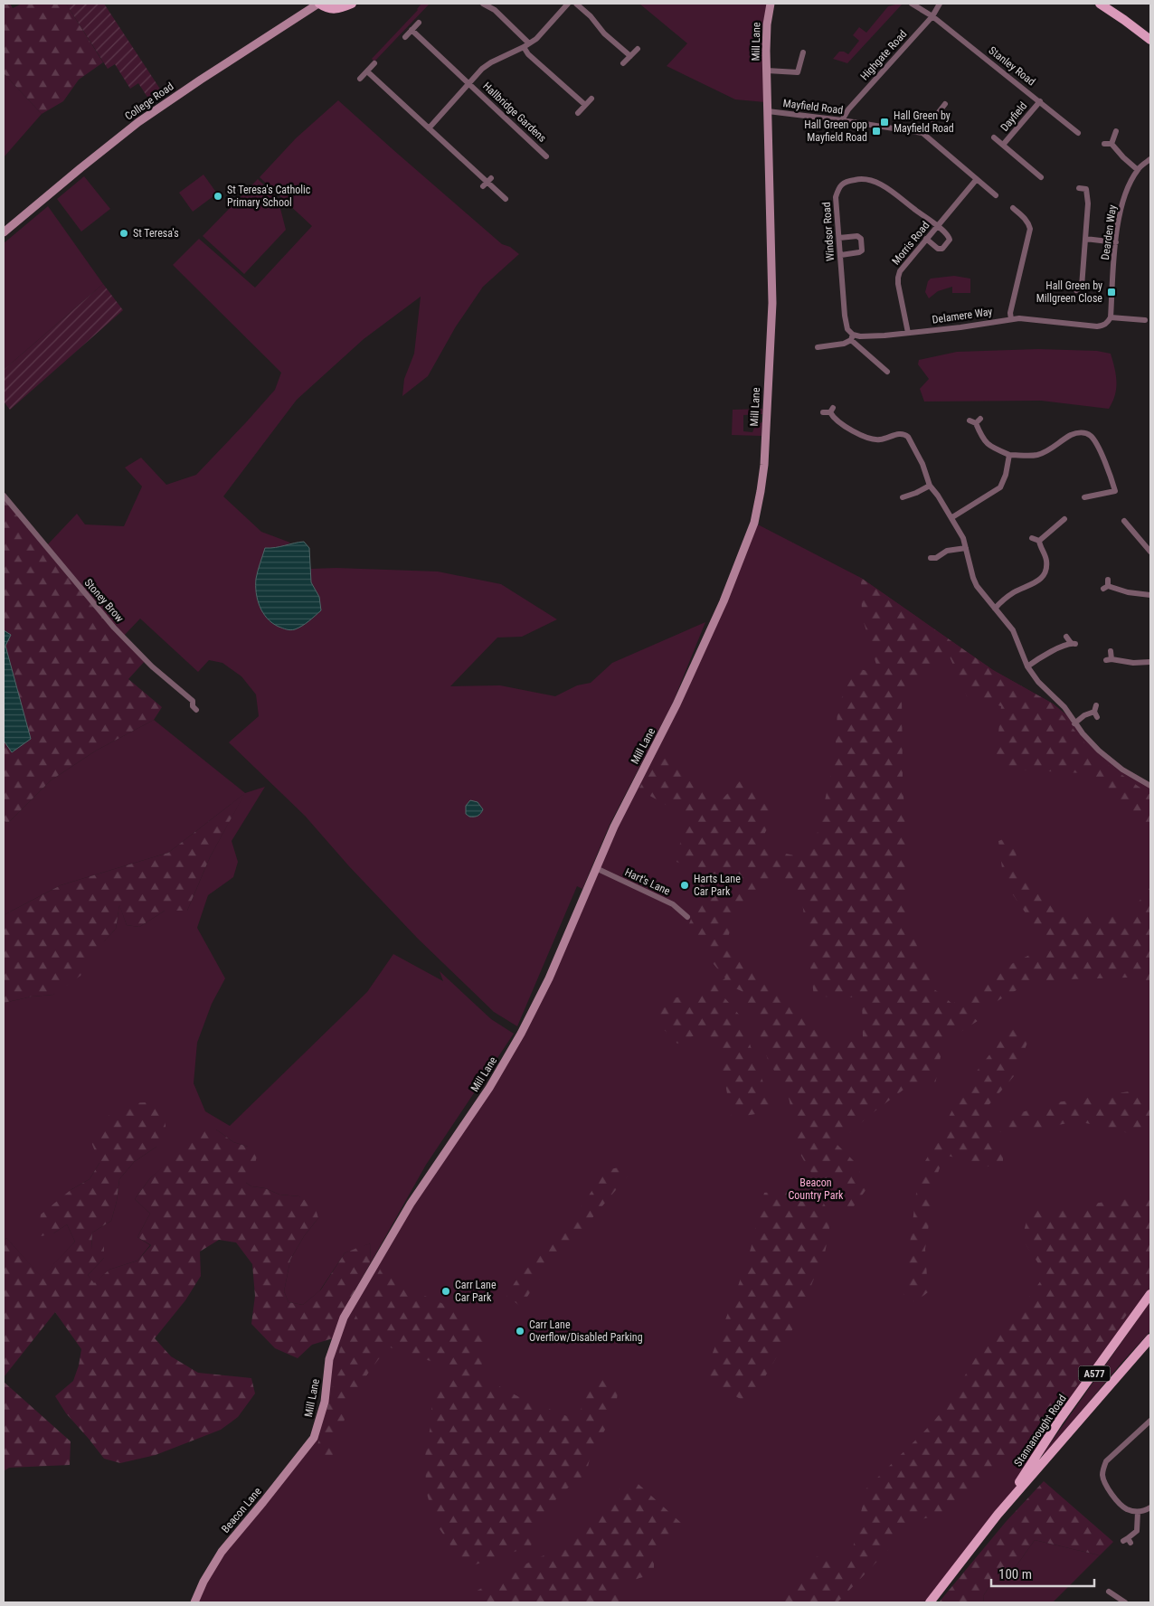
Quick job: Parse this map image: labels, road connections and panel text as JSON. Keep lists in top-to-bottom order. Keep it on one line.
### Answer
{"streets":{"main road":["A577","Stannanought Road"],"street":["Mill Lane","Highgate Road","Stanley Road","College Road","Mayfield Road","Hallbridge Gardens","Dayfield","Windsor Road","Dearden Way","Morris Road","Delamere Way","Stoney Brow","Hart's Lane","Beacon Lane"]},"crossings":[["Mill Lane","Mayfield Road"],["Mill Lane","Hart's Lane"],["Mill Lane","Beacon Lane"],["Highgate Road","Stanley Road"],["Highgate Road","Mayfield Road"],["Stanley Road","Dayfield"],["Windsor Road","Morris Road"],["Windsor Road","Delamere Way"],["Dearden Way","Delamere Way"],["Morris Road","Delamere Way"]],"parks":["Beacon Country Park"],"places":{"transit":["Hall Green by Mayfield Road","Hall Green opp Mayfield Road","Hall Green by Millgreen Close"],"other":["St Teresa's Catholic Primary School","St Teresa's","Harts Lane Car Park","Carr Lane Car Park","Carr Lane Overflow/Disabled Parking"]},"scale_bar":"100 m"}
